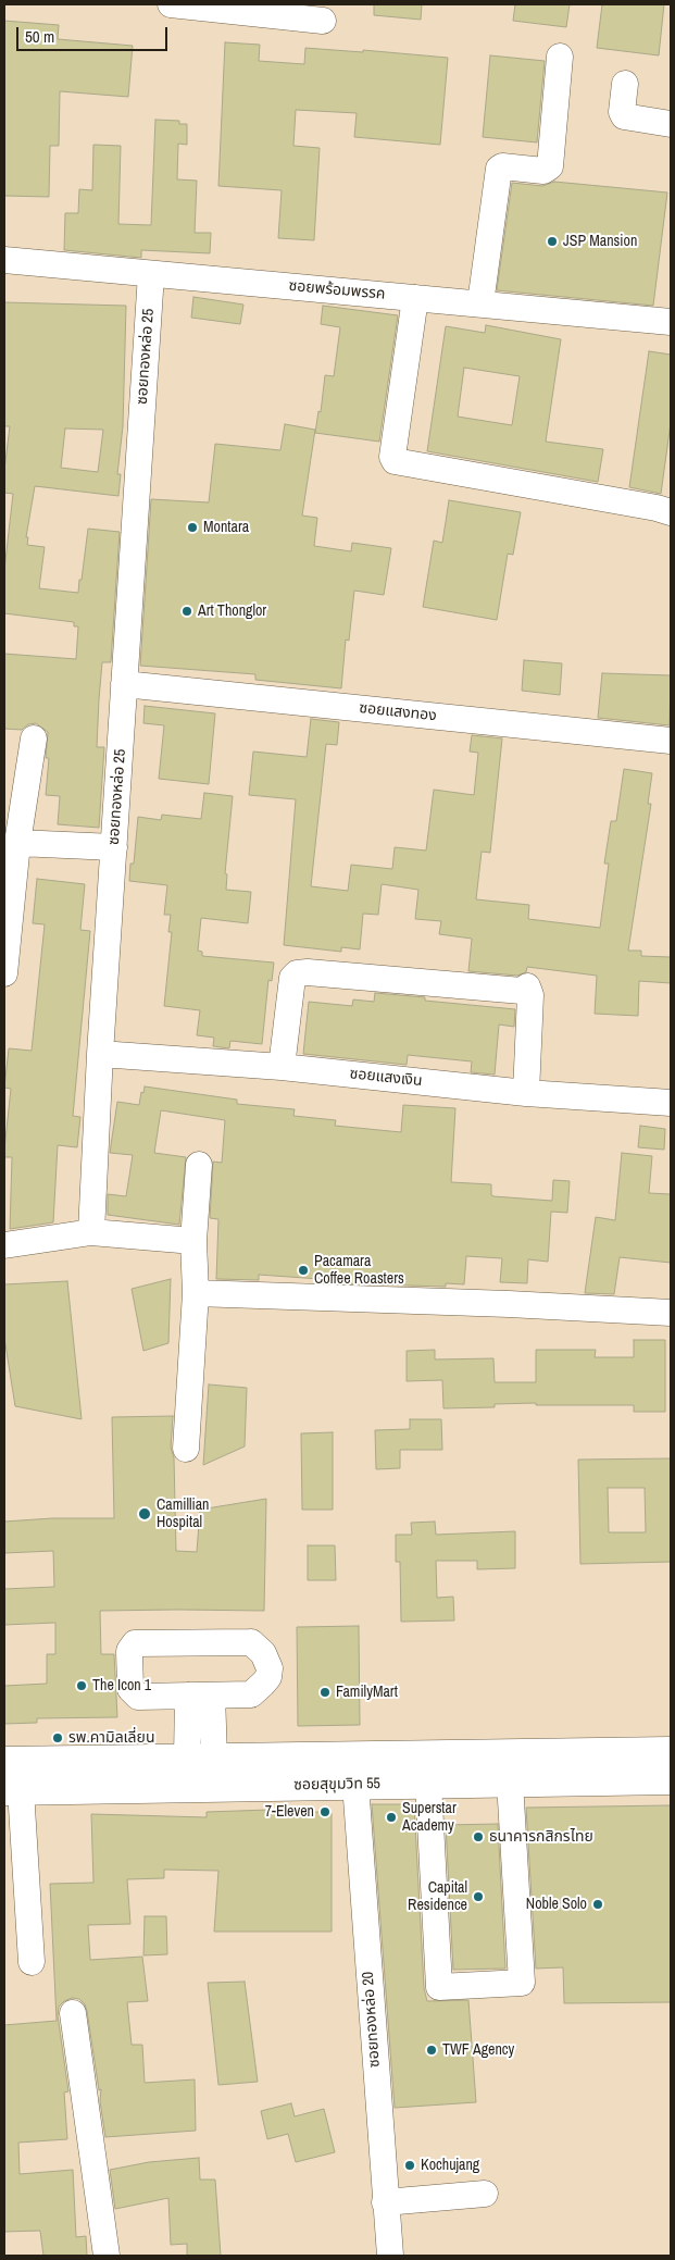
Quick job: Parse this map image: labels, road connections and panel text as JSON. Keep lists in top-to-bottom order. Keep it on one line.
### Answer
{"streets":{"main road":["ซอยสุขุมวิท 55"],"street":["ซอยพร้อมพรรค","ซอยทองหล่อ 25","ซอยแสงทอง","ซอยแสงเงิน","ซอยทองหล่อ 20"]},"crossings":[["ซอยพร้อมพรรค","ซอยทองหล่อ 25"],["ซอยทองหล่อ 25","ซอยแสงทอง"],["ซอยทองหล่อ 25","ซอยแสงเงิน"],["ซอยสุขุมวิท 55","ซอยทองหล่อ 20"]],"places":["JSP Mansion","Montara","Art Thonglor","Pacamara Coffee Roasters","Camillian Hospital","The Icon 1","FamilyMart","รพ.คามิลเลี่ยน","7-Eleven","Superstar Academy","ธนาคารกสิกรไทย","Capital Residence","Noble Solo","TWF Agency","Kochujang"],"scale_bar":"50 m"}
